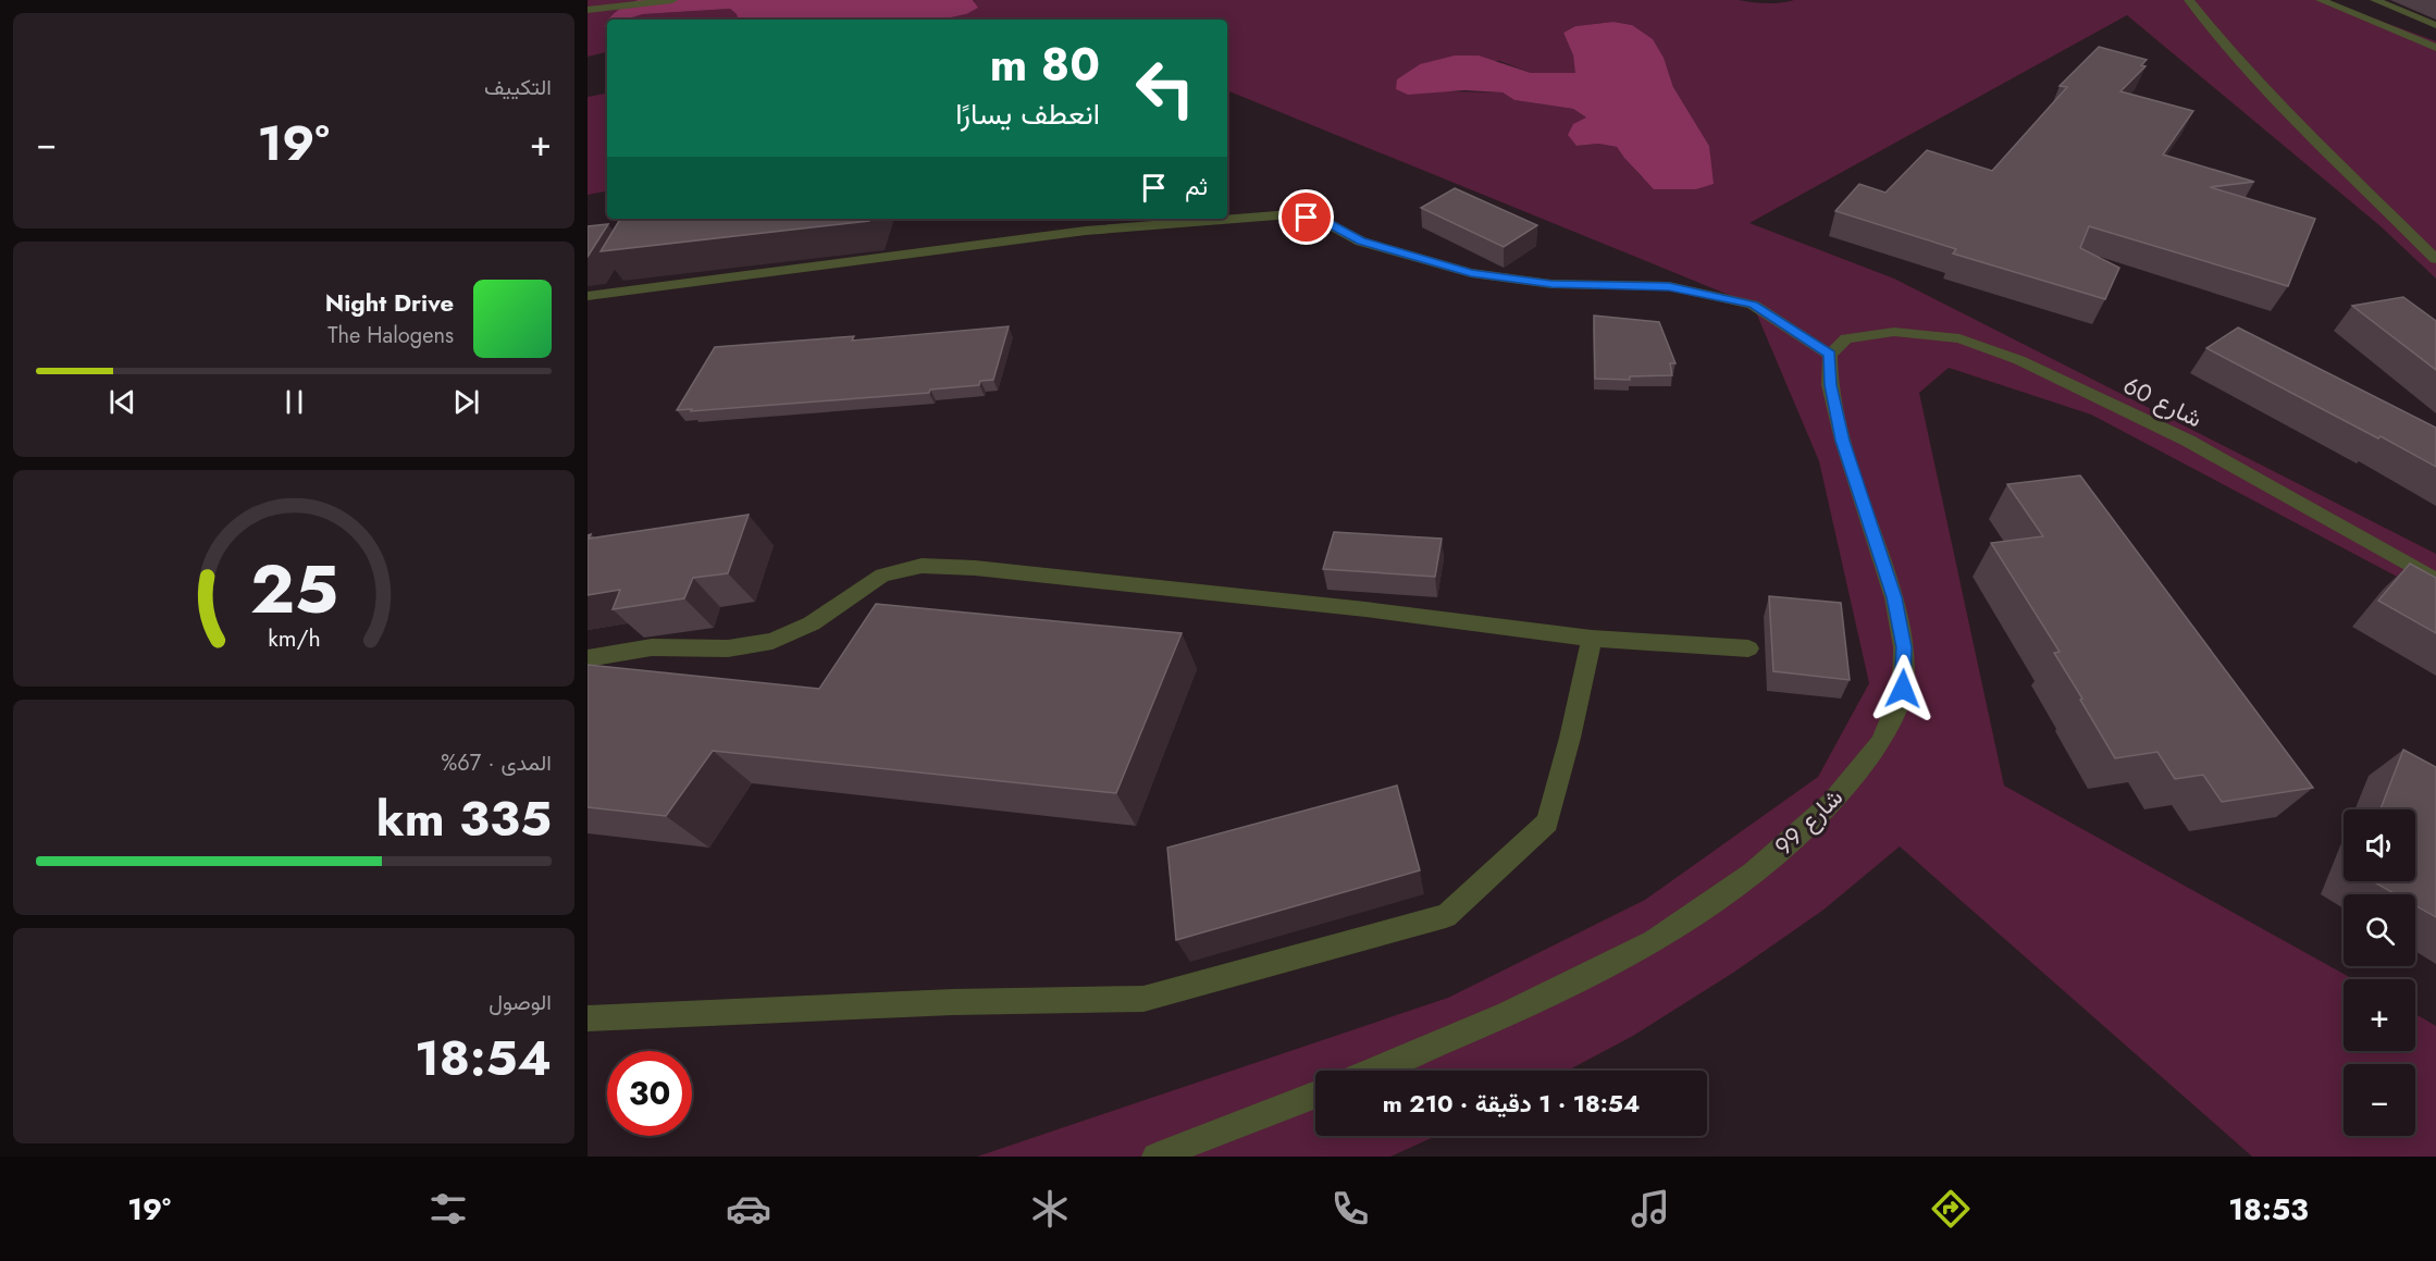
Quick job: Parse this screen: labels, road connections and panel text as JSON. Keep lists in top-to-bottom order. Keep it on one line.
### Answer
{"streets":{"street":["شارع 60","شارع 99"]},"crossings":[["شارع 60","شارع 99"]],"page":{"tile":["التكييف",["المدى · 67%","335 km"],["الوصول","18:54"]],"turn":["80 m","انعطف يسارًا"],"heat":["−","19°","+"],"then":"ثم","song":["Night Drive","The Halogens"],"map_buttons":["+","−"],"limit":"30","trip":"18:54 · 1 دقيقة · 210 m","tabs":["18:53","19°"],"gauge":["25","km/h"]}}
